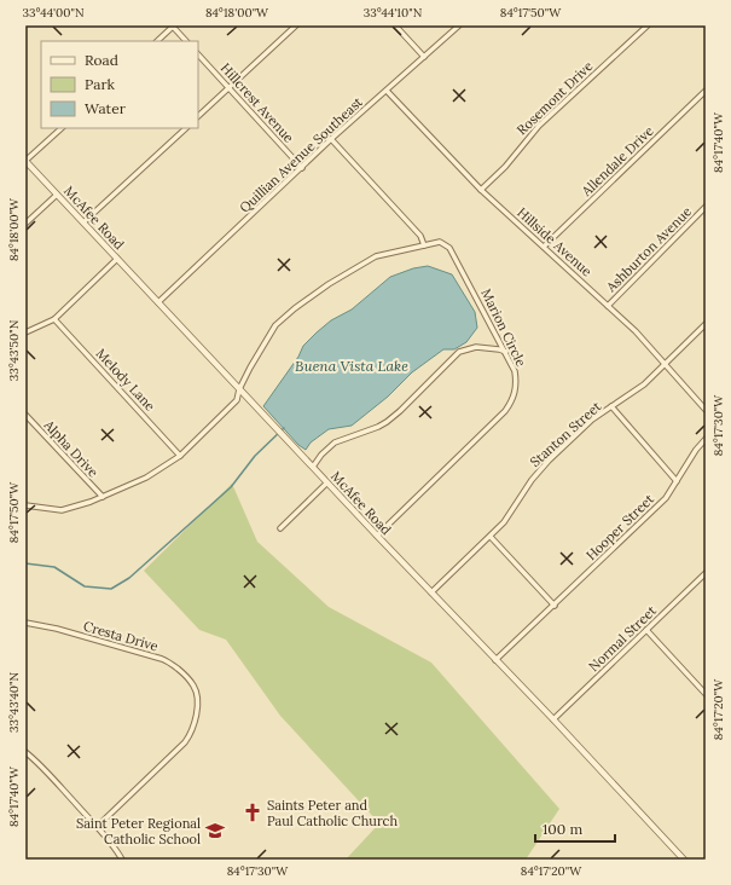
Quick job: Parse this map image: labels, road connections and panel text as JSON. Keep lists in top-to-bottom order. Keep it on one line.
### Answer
{"streets":{"street":["Rosemont Drive","Hillcrest Avenue","Quillian Avenue Southeast","Allendale Drive","McAfee Road","Hillside Avenue","Ashburton Avenue","Marion Circle","Melody Lane","Stanton Street","Alpha Drive","Hooper Street","Cresta Drive","Normal Street"]},"crossings":[["Rosemont Drive","Hillside Avenue"],["Hillcrest Avenue","Quillian Avenue Southeast"],["Quillian Avenue Southeast","McAfee Road"],["Quillian Avenue Southeast","Hillside Avenue"],["Allendale Drive","Hillside Avenue"],["McAfee Road","Marion Circle"],["McAfee Road","Stanton Street"],["McAfee Road","Hooper Street"],["McAfee Road","Normal Street"],["Hillside Avenue","Ashburton Avenue"],["Hillside Avenue","Stanton Street"],["Marion Circle","Melody Lane"],["Marion Circle","Alpha Drive"]],"water":["Buena Vista Lake"],"places":{"church":["Saints Peter and Paul Catholic Church"],"school or university":["Saint Peter Regional Catholic School"]},"legend":["Road","Park","Water"],"scale_bar":"100 m","coordinates":["33°44'00\"N","84°18'00\"W","33°44'10\"N","84°17'50\"W","84°17'40\"W","33°43'50\"N","84°17'30\"W","33°43'40\"N","84°17'20\"W"]}
